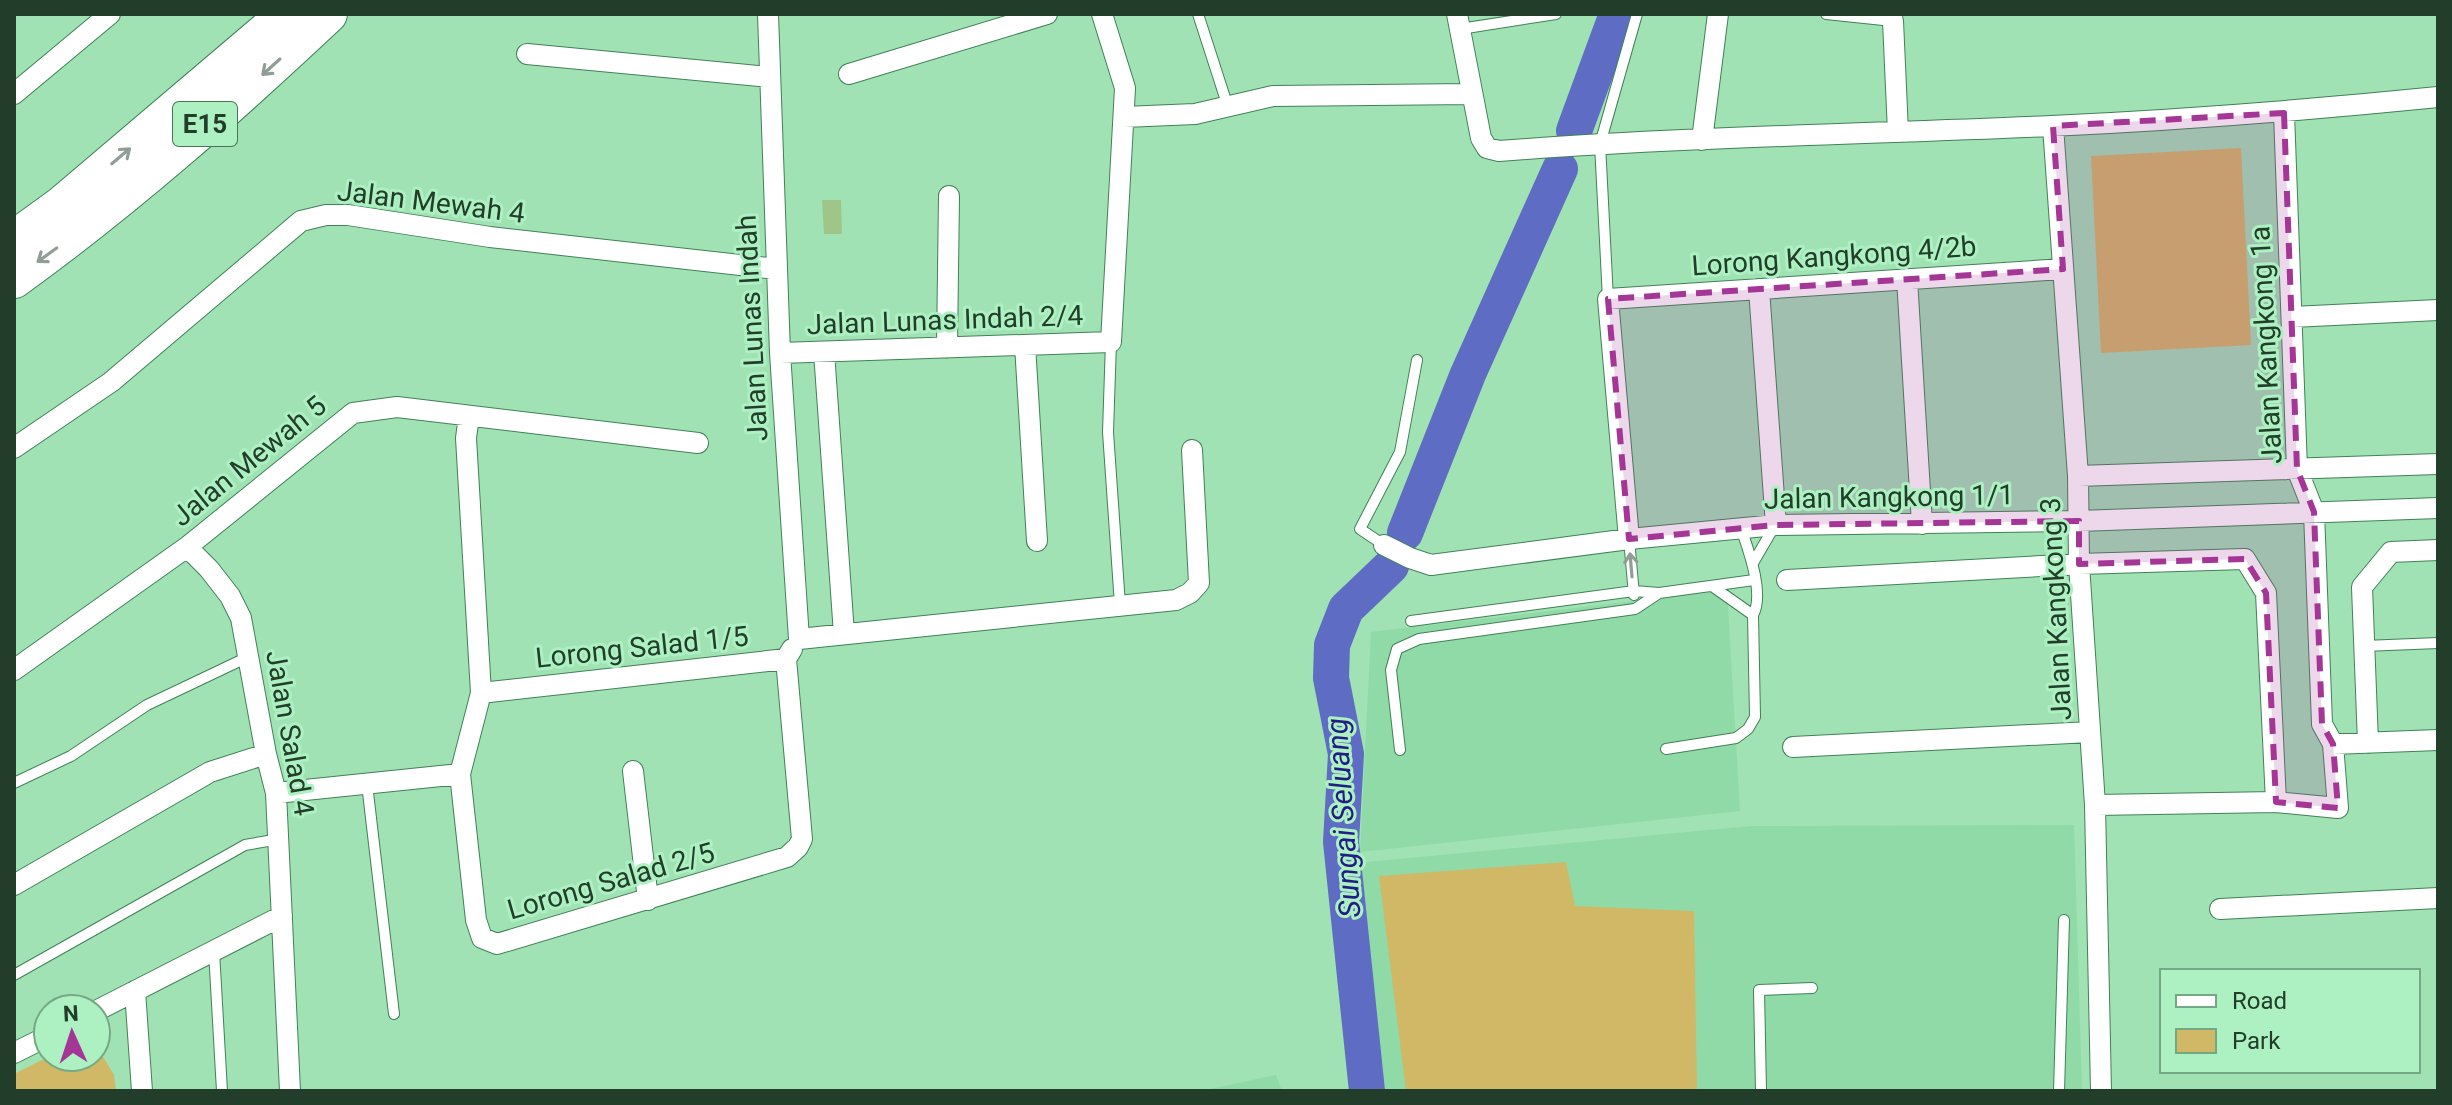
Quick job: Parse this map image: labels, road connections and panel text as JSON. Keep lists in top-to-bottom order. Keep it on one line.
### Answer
{"streets":{"highway":["E15"],"street":["Jalan Mewah 4","Lorong Kangkong 4/2b","Jalan Lunas Indah 2/4","Jalan Lunas Indah","Jalan Kangkong 1a","Jalan Mewah 5","Jalan Kangkong 1/1","Jalan Kangkong 3","Lorong Salad 1/5","Jalan Salad 4","Lorong Salad 2/5"]},"crossings":[["Jalan Mewah 4","Jalan Lunas Indah"],["Lorong Kangkong 4/2b","Jalan Kangkong 3"],["Jalan Lunas Indah 2/4","Jalan Lunas Indah"],["Jalan Lunas Indah","Lorong Salad 1/5"],["Jalan Kangkong 1a","Jalan Kangkong 1/1"],["Jalan Mewah 5","Jalan Salad 4"],["Jalan Mewah 5","Lorong Salad 2/5"],["Jalan Kangkong 1/1","Jalan Kangkong 3"],["Lorong Salad 1/5","Lorong Salad 2/5"]],"water":["Sungai Seluang"],"legend":["Road","Park"],"north":"top"}
